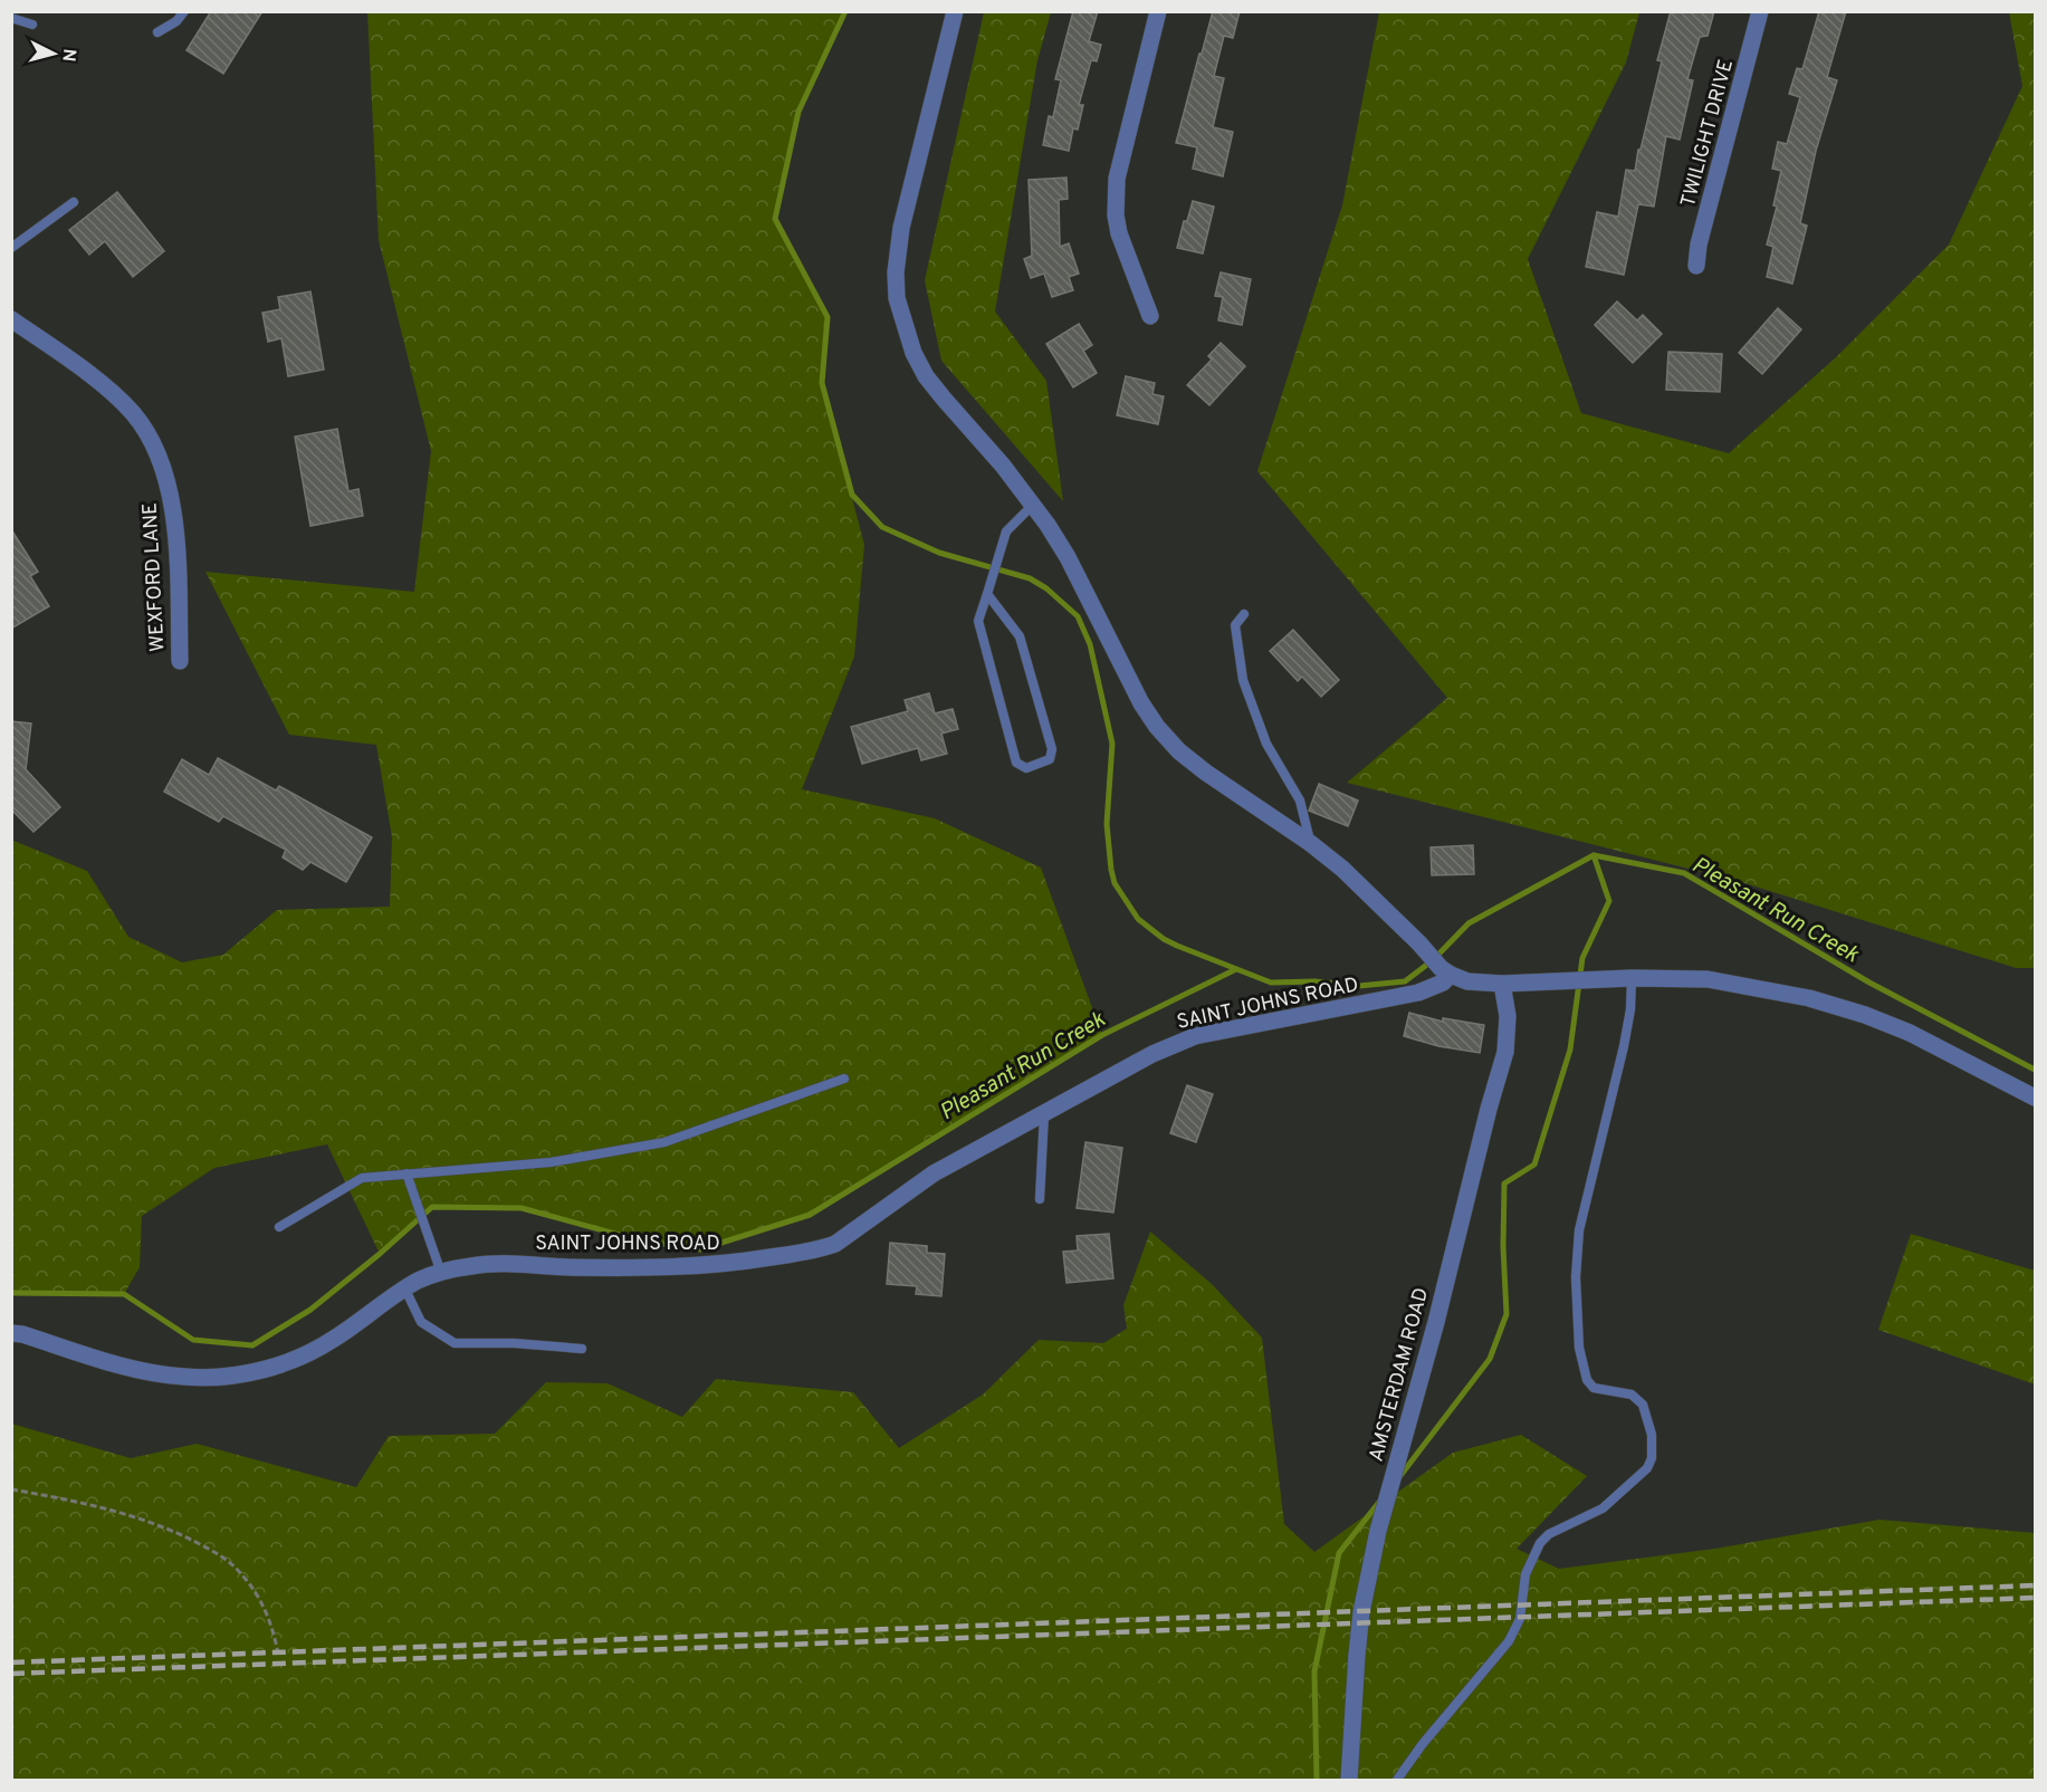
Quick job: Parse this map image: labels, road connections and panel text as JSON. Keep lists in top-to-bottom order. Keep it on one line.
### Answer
{"streets":{"street":["TWILIGHT DRIVE","WEXFORD LANE","SAINT JOHNS ROAD","AMSTERDAM ROAD"]},"water":["Pleasant Run Creek"],"north":"right"}
